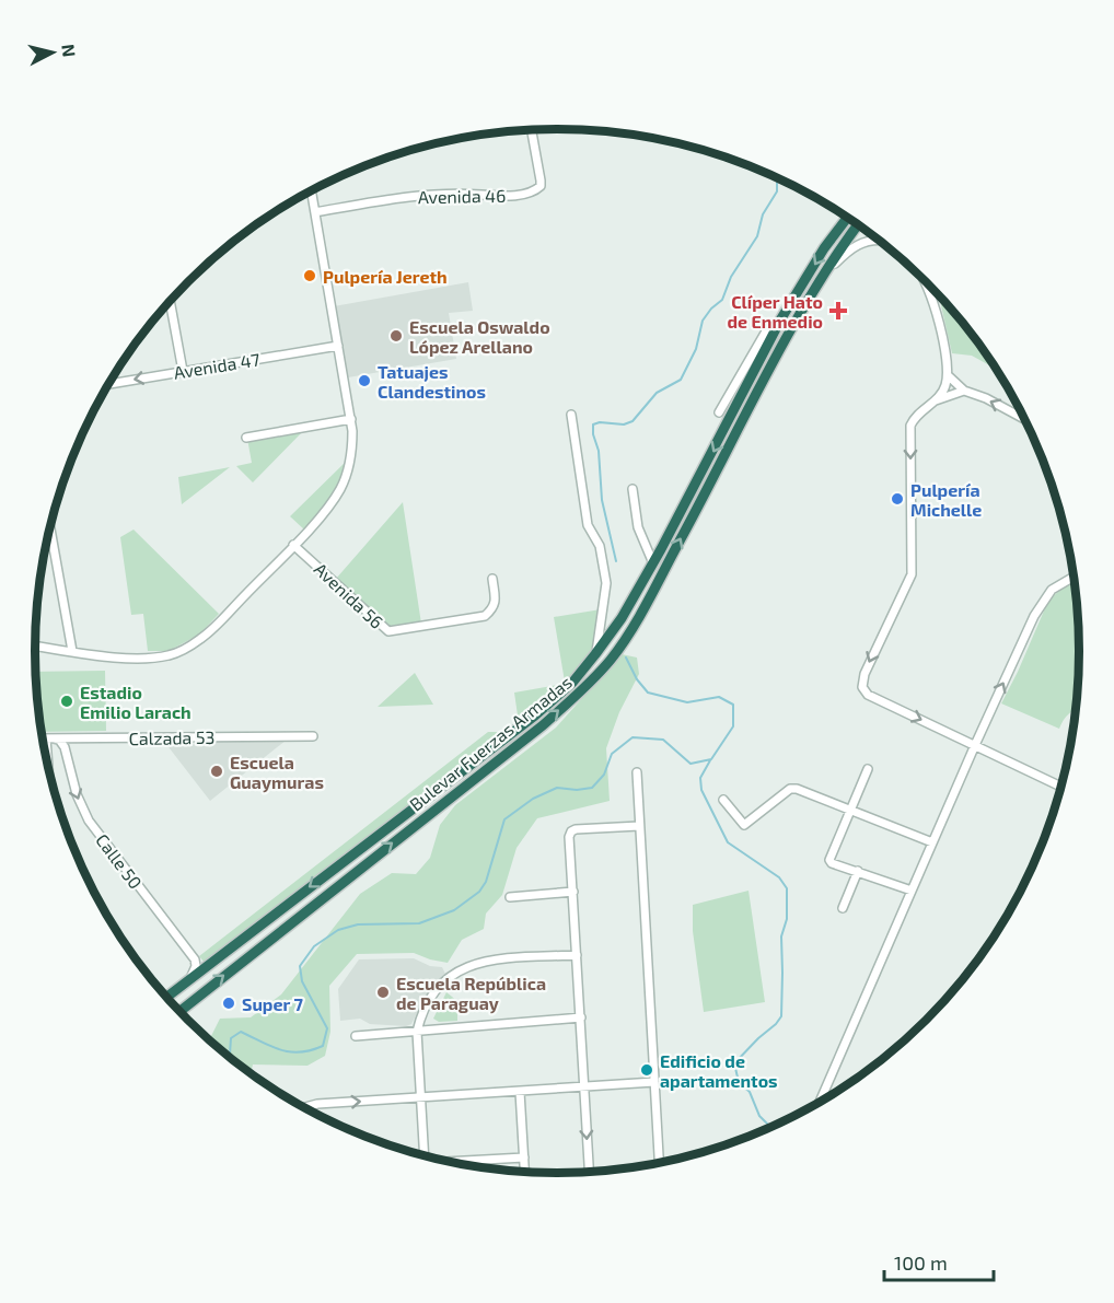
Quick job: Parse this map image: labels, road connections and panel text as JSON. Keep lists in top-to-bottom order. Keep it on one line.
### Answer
{"streets":{"highway":["Bulevar Fuerzas Armadas"],"street":["Avenida 46","Avenida 47","Avenida 56","Calzada 53","Calle 50"]},"crossings":[["Calzada 53","Calle 50"],["Bulevar Fuerzas Armadas","Calle 50"]],"one_way":["Calle 50"],"places":{"other":["Pulpería Jereth","Escuela Oswaldo López Arellano","Tatuajes Clandestinos","Pulpería Michelle","Estadio Emilio Larach","Escuela Guaymuras","Escuela República de Paraguay","Super 7","Edificio de apartamentos"],"health":["Clíper Hato de Enmedio"]},"scale_bar":"100 m","north":"right"}
